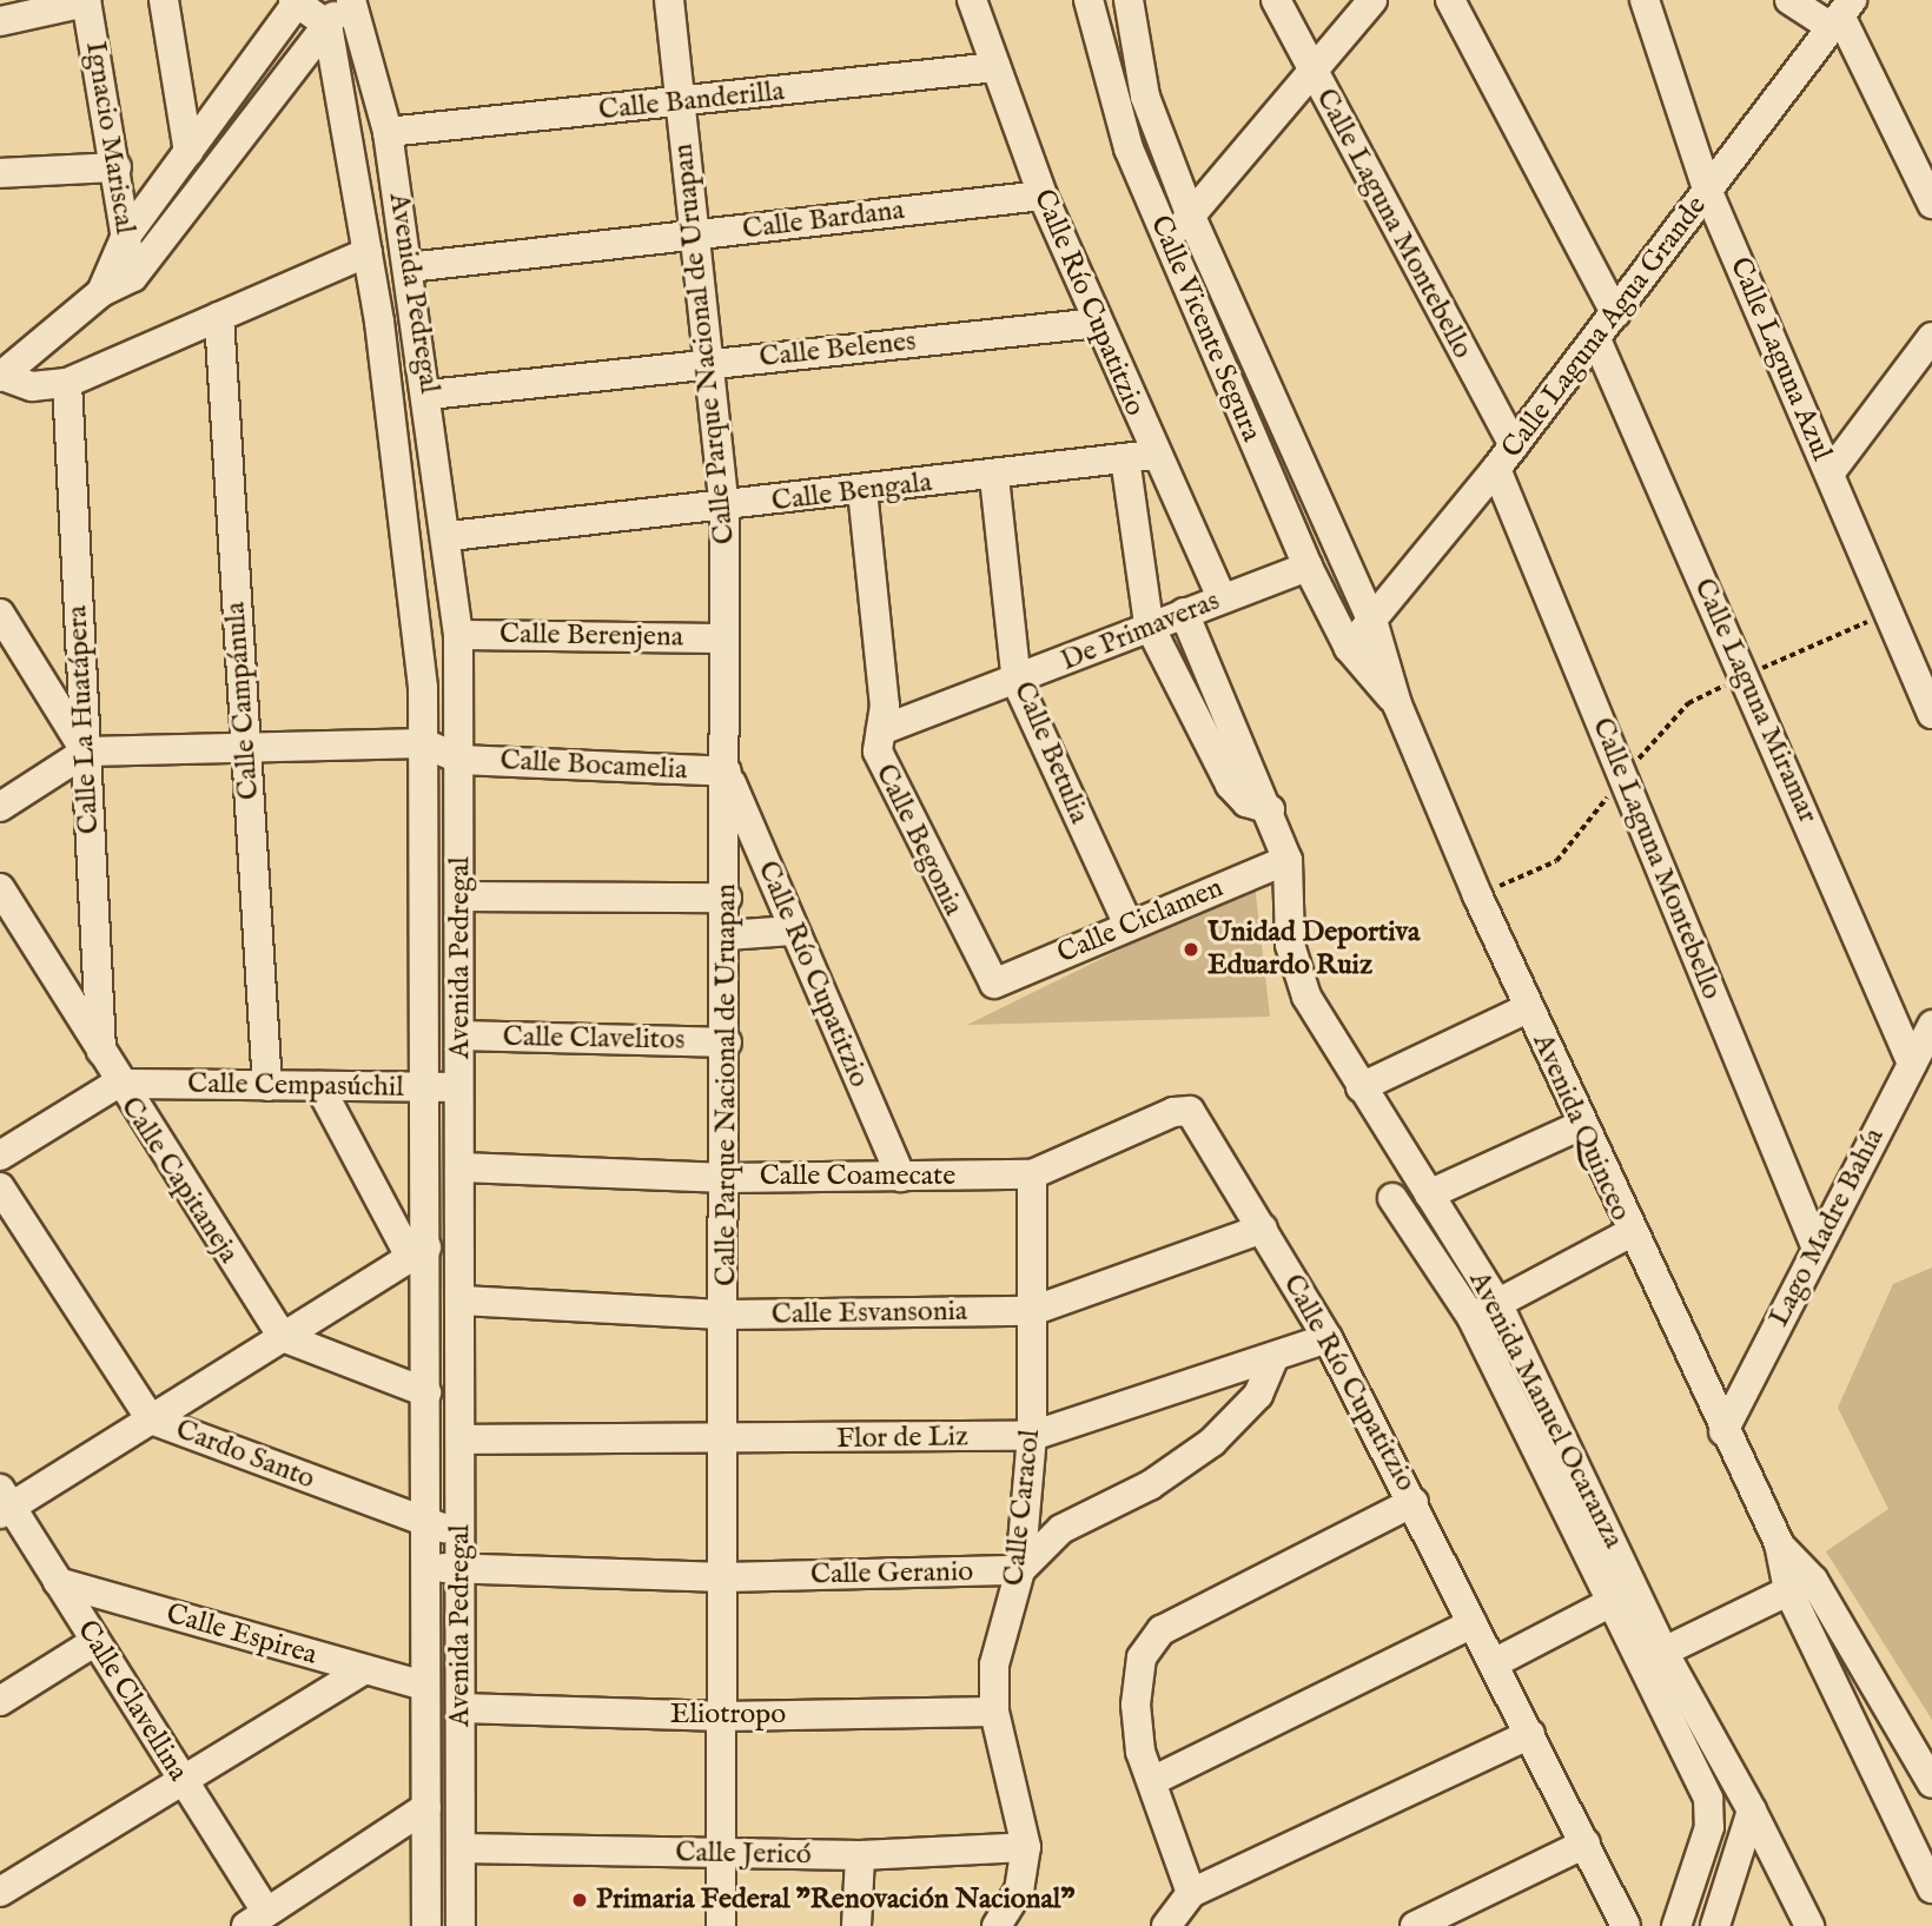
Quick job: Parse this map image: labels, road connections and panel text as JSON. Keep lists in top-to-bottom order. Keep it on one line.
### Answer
{"streets":{"street":["Calle Banderilla","Ignacio Mariscal","Calle Bardana","Calle Laguna Montebello","Avenida Pedregal","Calle Río Cupatitzio","Calle Laguna Agua Grande","Calle Vicente Segura","Calle Parque Nacional de Uruapan","Calle Belenes","Calle Laguna Azul","Calle Bengala","De Primaveras","Calle Berenjena","Calle Campánula","Calle Laguna Miramar","Calle La Huatápera","Calle Betulia","Calle Bocamelia","Calle Begonia","Calle Ciclamen","Calle Clavelitos","Calle Cempasúchil","Avenida Quinceo","Calle Coamecate","Calle Capitaneja","Lago Madre Bahía","Calle Esvansonia","Avenida Manuel Ocaranza","Flor de Liz","Cardo Santo","Calle Caracol","Calle Geranio","Calle Espirea","Calle Clavellina","Eliotropo","Calle Jericó"]},"crossings":[["Calle Banderilla","Avenida Pedregal"],["Calle Banderilla","Calle Río Cupatitzio"],["Calle Banderilla","Calle Parque Nacional de Uruapan"],["Calle Bardana","Avenida Pedregal"],["Calle Bardana","Calle Río Cupatitzio"],["Calle Bardana","Calle Parque Nacional de Uruapan"],["Calle Laguna Montebello","Calle Laguna Agua Grande"],["Calle Laguna Montebello","Lago Madre Bahía"],["Avenida Pedregal","Calle Belenes"],["Avenida Pedregal","Calle Bengala"],["Avenida Pedregal","Calle Berenjena"],["Avenida Pedregal","Calle Bocamelia"],["Avenida Pedregal","Calle Clavelitos"],["Avenida Pedregal","Calle Cempasúchil"],["Avenida Pedregal","Calle Coamecate"],["Avenida Pedregal","Calle Esvansonia"],["Avenida Pedregal","Flor de Liz"],["Avenida Pedregal","Cardo Santo"],["Avenida Pedregal","Calle Geranio"],["Avenida Pedregal","Calle Espirea"],["Avenida Pedregal","Eliotropo"],["Avenida Pedregal","Calle Jericó"],["Calle Río Cupatitzio","Calle Parque Nacional de Uruapan"],["Calle Río Cupatitzio","Calle Belenes"],["Calle Río Cupatitzio","Calle Bengala"],["Calle Río Cupatitzio","De Primaveras"],["Calle Río Cupatitzio","Calle Bocamelia"],["Calle Río Cupatitzio","Calle Coamecate"],["Calle Río Cupatitzio","Calle Esvansonia"],["Calle Río Cupatitzio","Flor de Liz"],["Calle Laguna Agua Grande","Calle Vicente Segura"],["Calle Laguna Agua Grande","Calle Laguna Azul"],["Calle Laguna Agua Grande","Calle Laguna Miramar"],["Calle Laguna Agua Grande","Avenida Quinceo"],["Calle Vicente Segura","De Primaveras"],["Calle Vicente Segura","Avenida Quinceo"],["Calle Parque Nacional de Uruapan","Calle Belenes"],["Calle Parque Nacional de Uruapan","Calle Bengala"],["Calle Parque Nacional de Uruapan","Calle Berenjena"],["Calle Parque Nacional de Uruapan","Calle Bocamelia"],["Calle Parque Nacional de Uruapan","Calle Clavelitos"],["Calle Parque Nacional de Uruapan","Calle Coamecate"],["Calle Parque Nacional de Uruapan","Calle Esvansonia"],["Calle Parque Nacional de Uruapan","Flor de Liz"],["Calle Parque Nacional de Uruapan","Calle Geranio"],["Calle Parque Nacional de Uruapan","Eliotropo"],["Calle Parque Nacional de Uruapan","Calle Jericó"],["Calle Bengala","Calle Betulia"],["Calle Bengala","Calle Begonia"],["De Primaveras","Calle Betulia"],["De Primaveras","Calle Begonia"],["De Primaveras","Avenida Manuel Ocaranza"],["Calle Campánula","Calle Cempasúchil"],["Calle Laguna Miramar","Lago Madre Bahía"],["Calle La Huatápera","Calle Capitaneja"],["Calle Betulia","Calle Ciclamen"],["Calle Begonia","Calle Ciclamen"],["Calle Ciclamen","Avenida Manuel Ocaranza"],["Calle Cempasúchil","Calle Capitaneja"],["Avenida Quinceo","Lago Madre Bahía"],["Calle Coamecate","Calle Caracol"],["Calle Esvansonia","Calle Caracol"],["Flor de Liz","Calle Caracol"],["Calle Caracol","Calle Geranio"],["Calle Caracol","Eliotropo"],["Calle Caracol","Calle Jericó"],["Calle Espirea","Calle Clavellina"]],"places":["Unidad Deportiva Eduardo Ruiz","Primaria Federal \"Renovación Nacional\""]}
